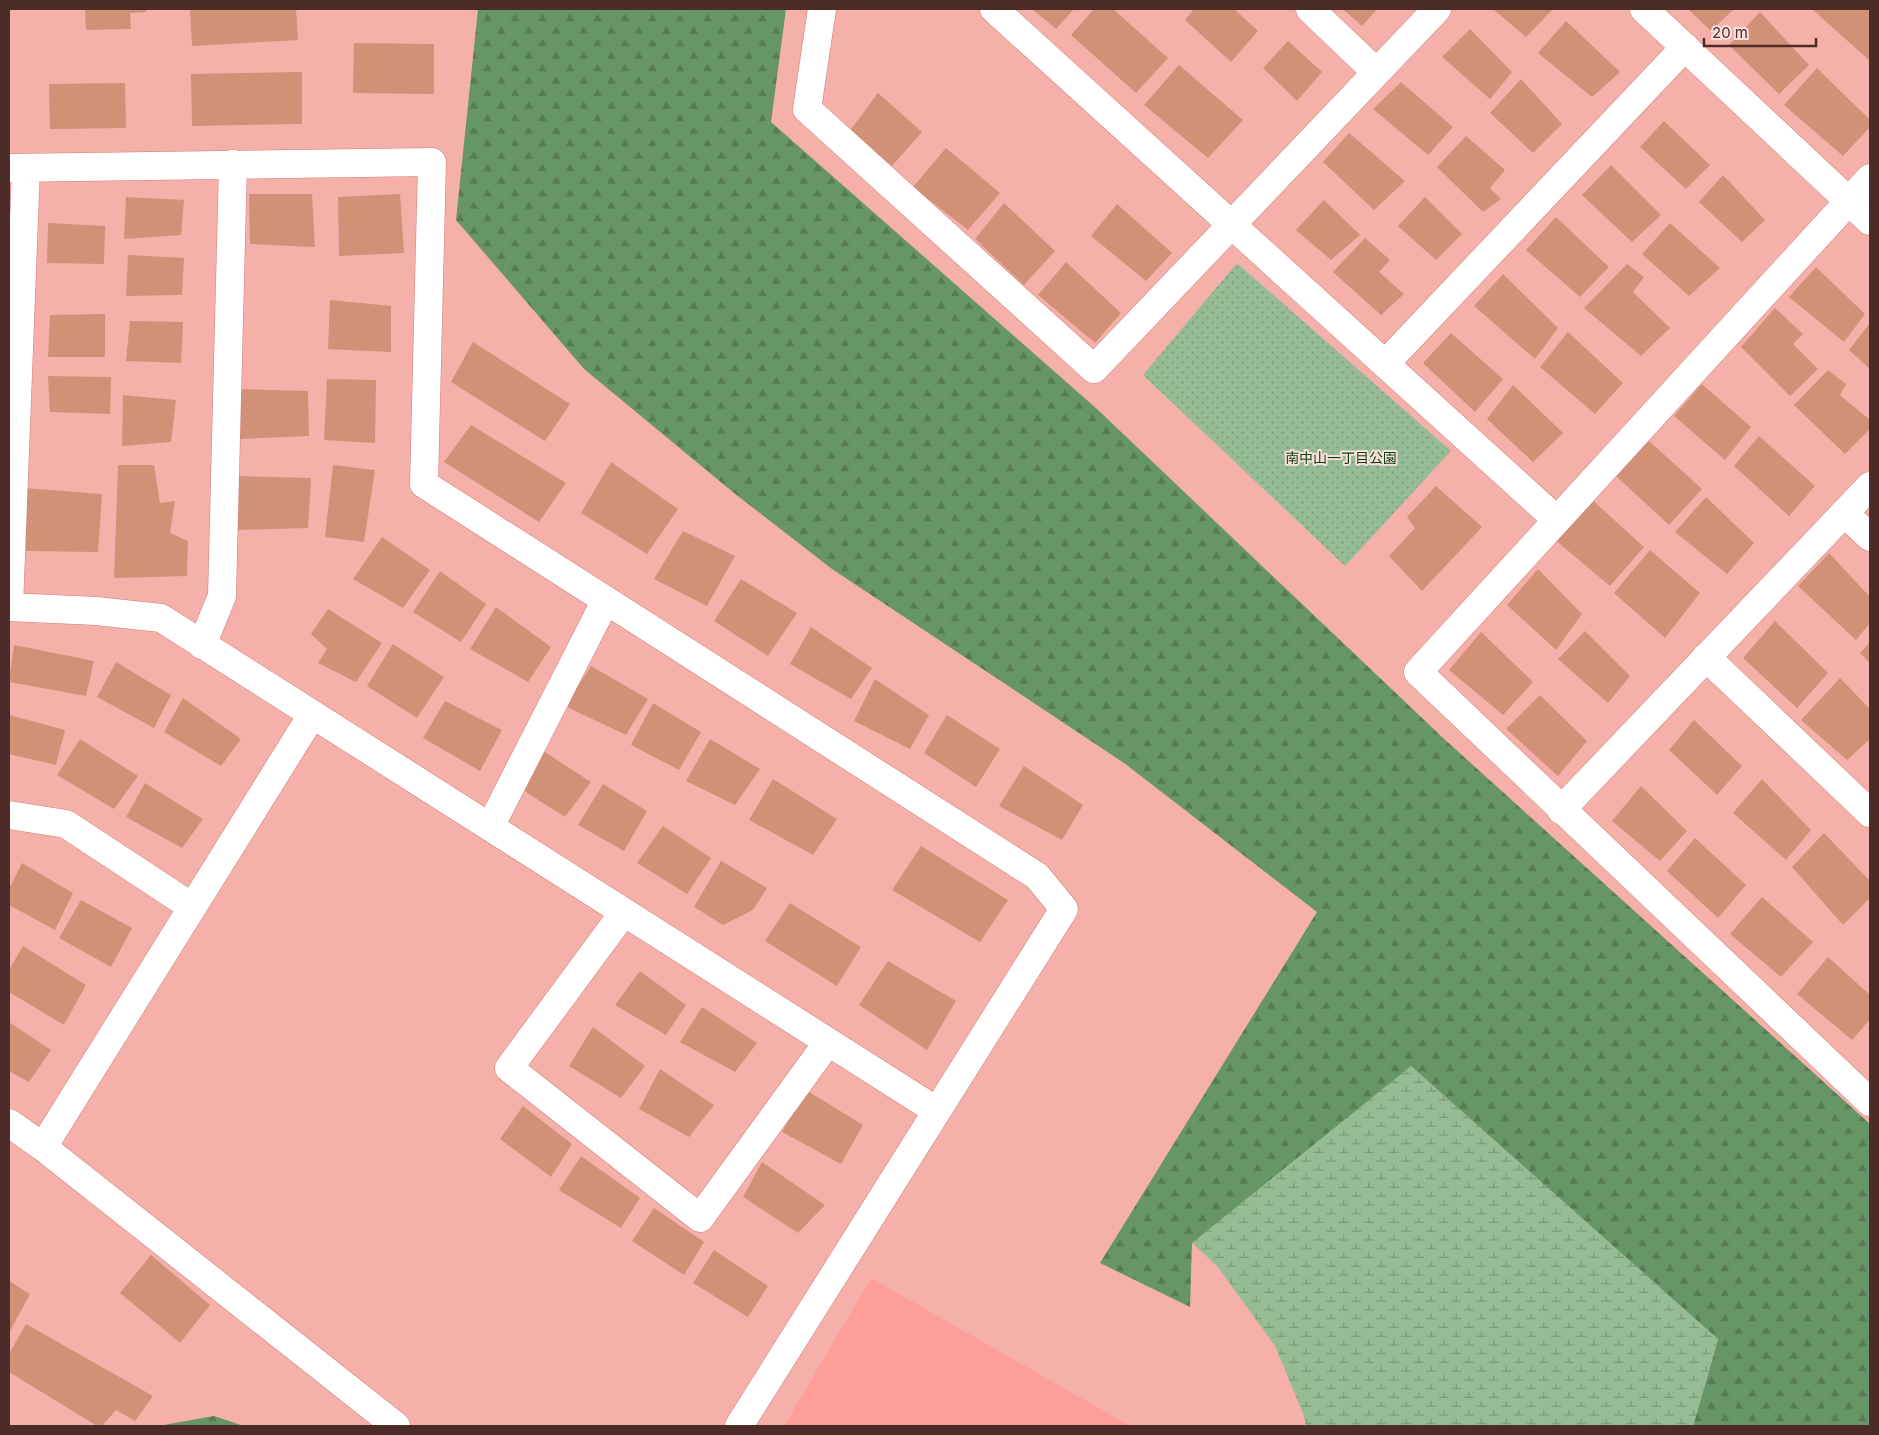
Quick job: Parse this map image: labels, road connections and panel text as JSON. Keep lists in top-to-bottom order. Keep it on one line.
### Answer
{"parks":["南中山一丁目公園"],"scale_bar":"20 m"}
